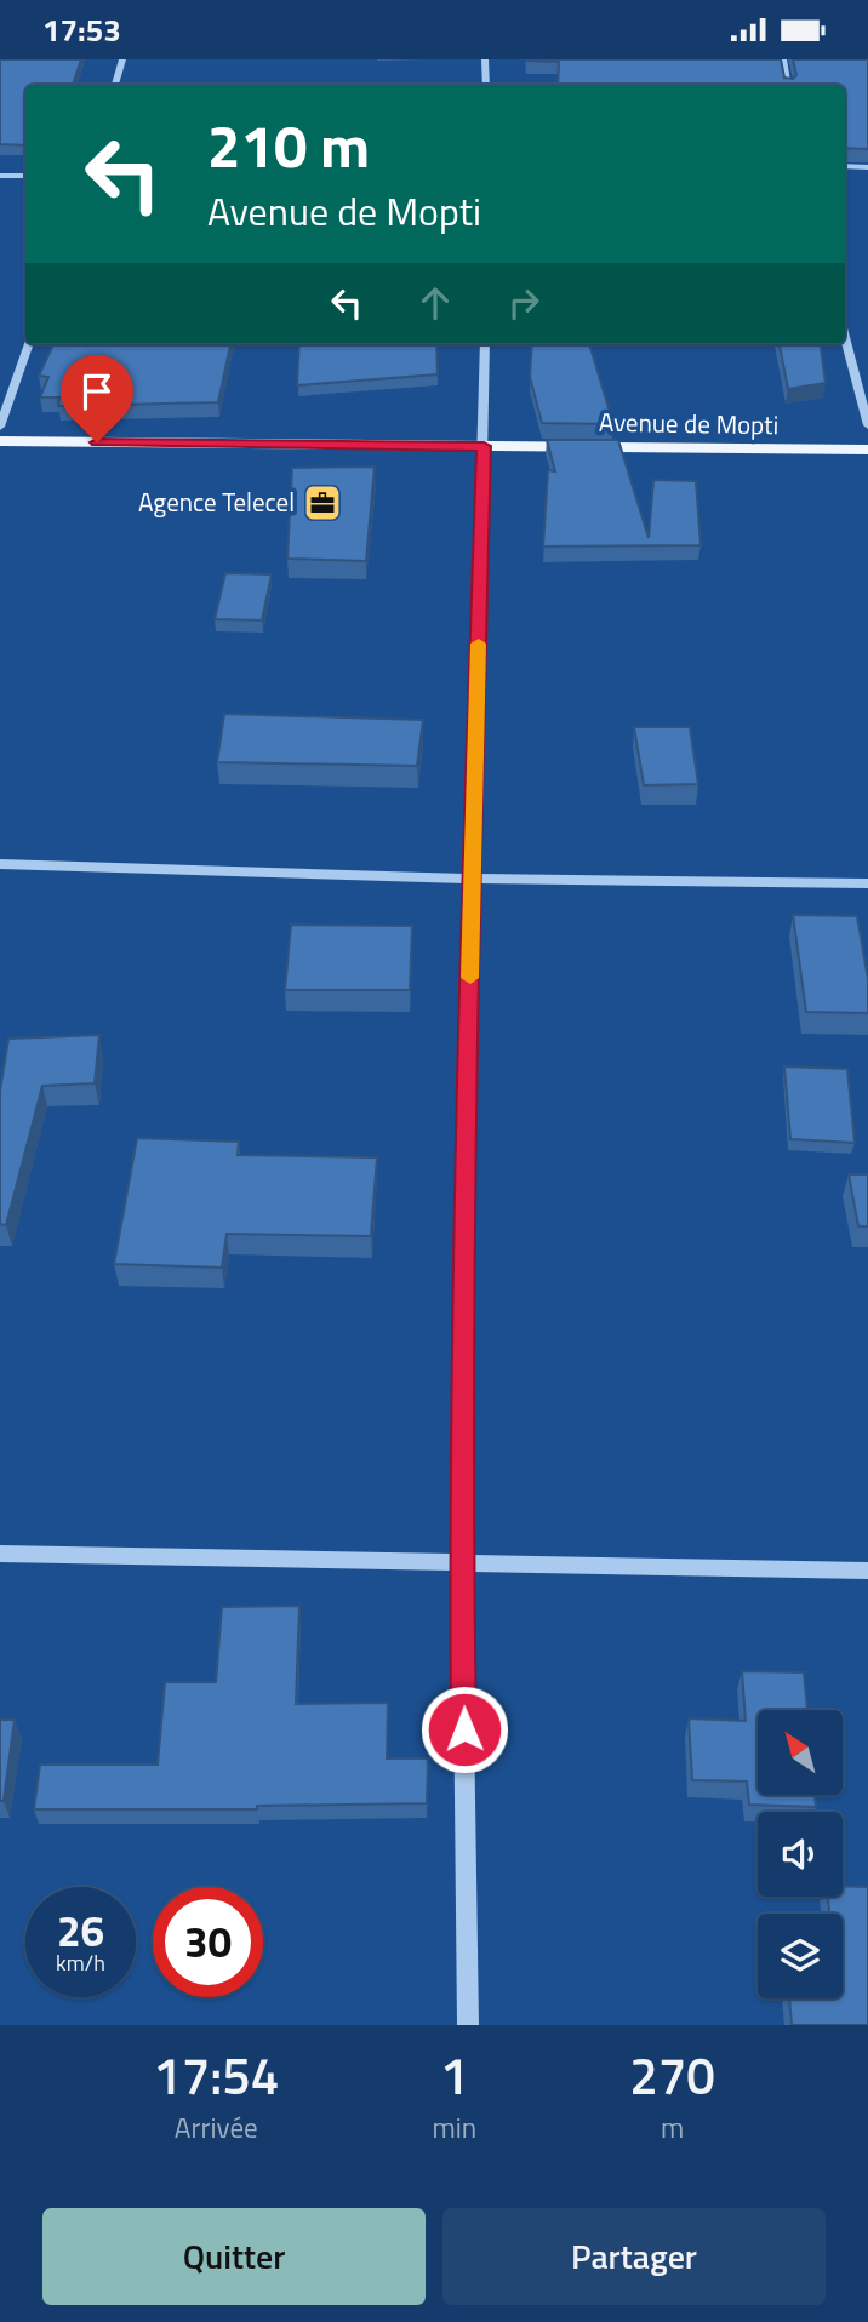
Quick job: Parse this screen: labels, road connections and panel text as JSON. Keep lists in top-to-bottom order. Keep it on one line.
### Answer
{"streets":{"main road":["Avenue de Mopti"]},"places":{"office":["Agence Telecel"]},"north":"top left","page":{"status":"17:53","turn":["210 m","Avenue de Mopti"],"speed":"26 km/h","limit":"30","eta":["17:54","Arrivée","1","min","270","m"],"buttons":["Quitter","Partager"]}}
